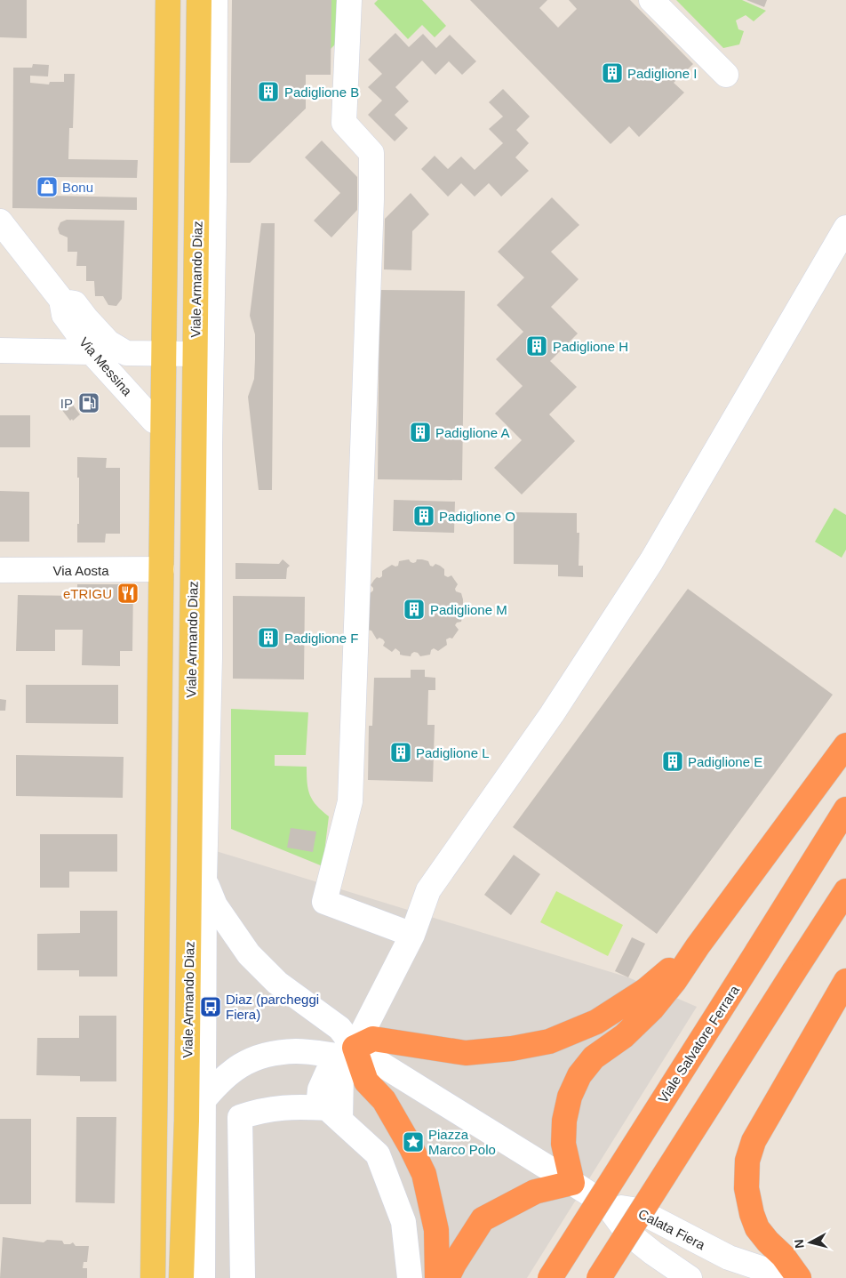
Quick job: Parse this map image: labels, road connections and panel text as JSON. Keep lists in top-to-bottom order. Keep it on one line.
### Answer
{"streets":{"highway":["Viale Salvatore Ferrara"],"main road":["Viale Armando Diaz"],"street":["Via Messina","Via Aosta","Calata Fiera"]},"crossings":[["Viale Armando Diaz","Via Messina"]],"places":{"building":["Padiglione I","Padiglione B","Padiglione H","Padiglione A","Padiglione O","Padiglione M","Padiglione F","Padiglione L","Padiglione E"],"shop":["Bonu"],"fuel station":["IP"],"restaurant":["eTRIGU"],"bus stop":["Diaz (parcheggi Fiera)"],"place":["Piazza Marco Polo"]},"north":"left"}
